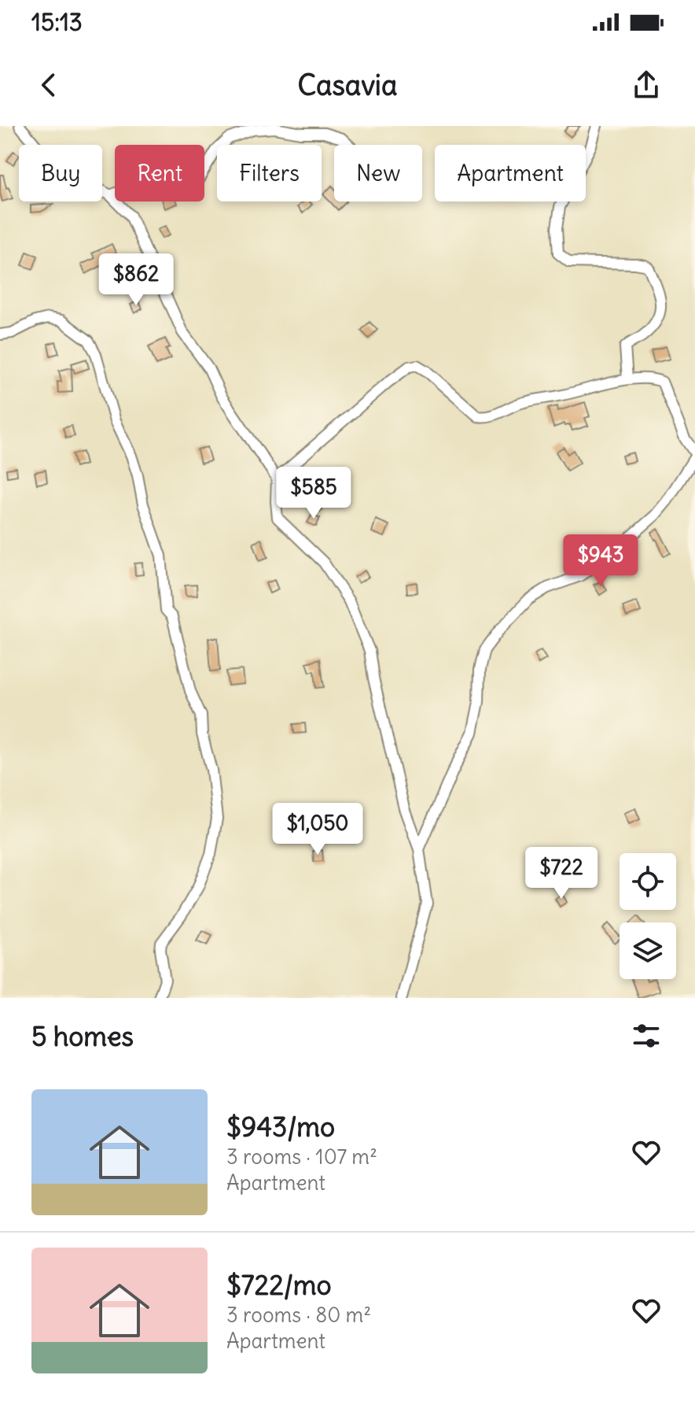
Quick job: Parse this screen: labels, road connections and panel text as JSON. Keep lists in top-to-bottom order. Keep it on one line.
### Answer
{"page":{"status":"15:13","header":"Casavia","chip":["Buy","Rent","Filters","New","Apartment"],"price":["$862","$585","$943","$1,050","$722"],"heading":"5 homes","list":[{"name":"$943/mo","note":"3 rooms · 107 m² · Apartment"},{"name":"$722/mo","note":"3 rooms · 80 m² · Apartment"}]}}
